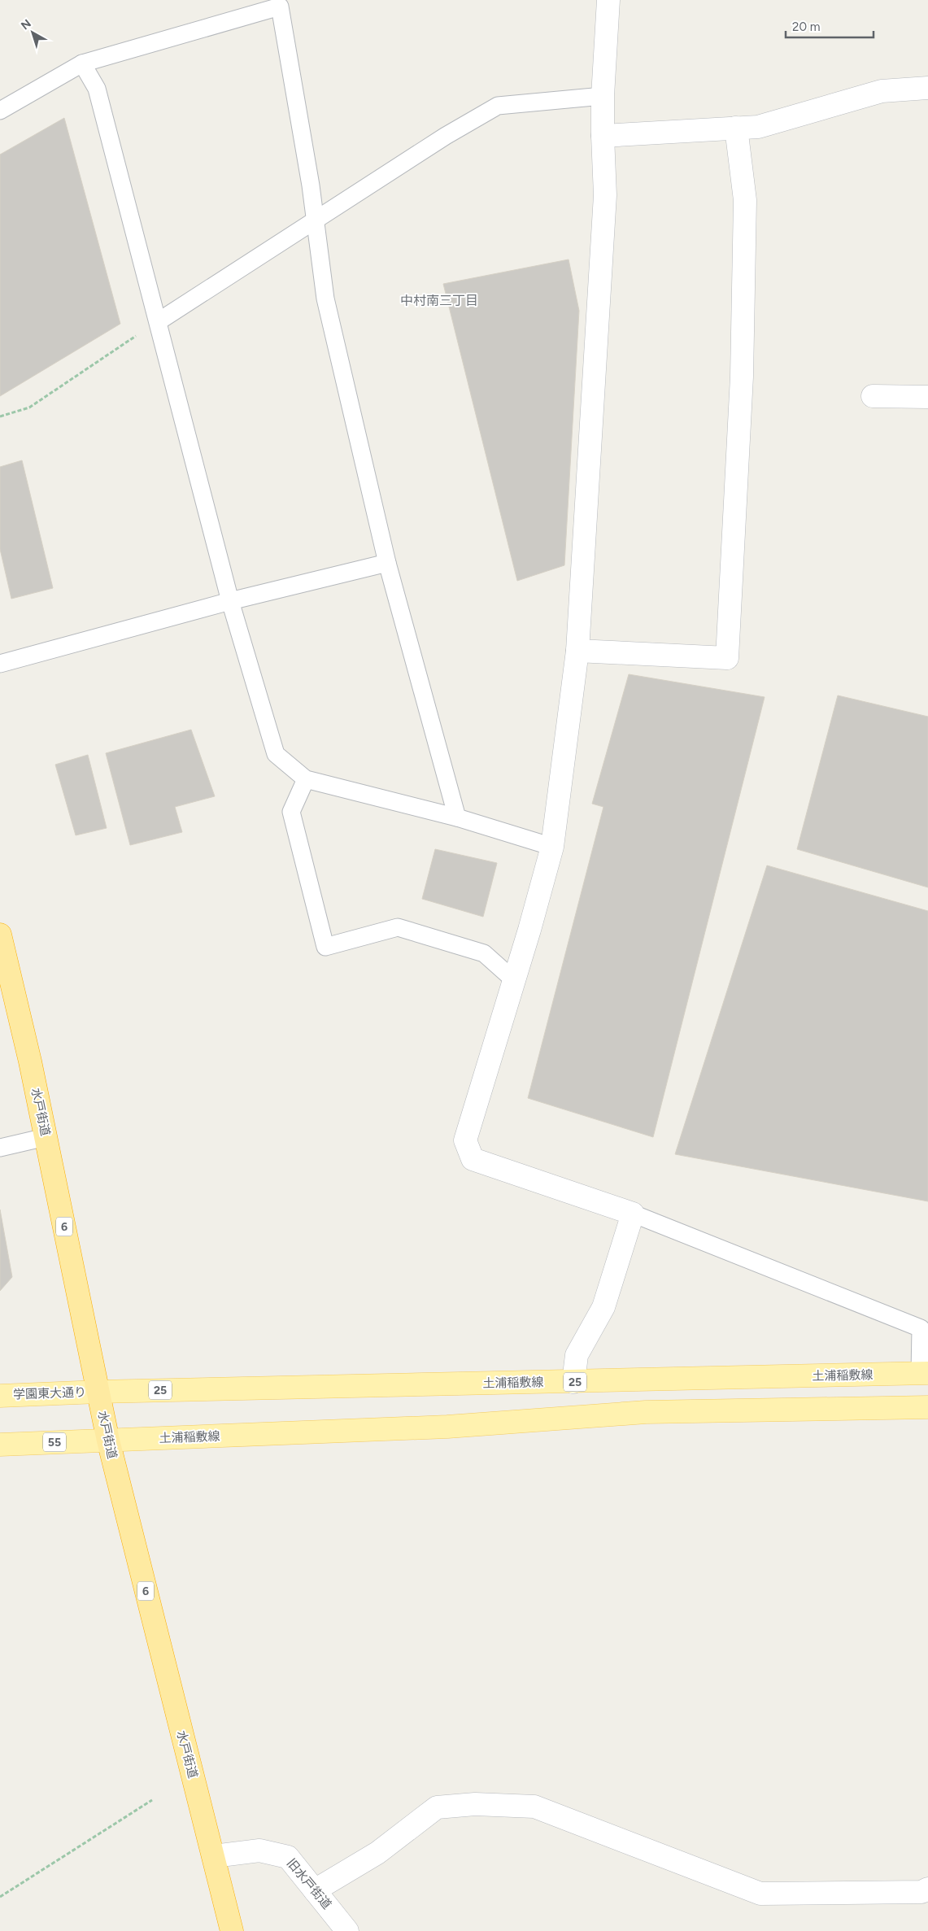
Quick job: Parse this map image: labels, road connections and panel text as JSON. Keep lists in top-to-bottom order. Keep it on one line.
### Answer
{"streets":{"highway":["水戸街道","6"],"main road":["土浦稲敷線","25","学園東大通り","55"],"street":["旧水戸街道"]},"crossings":[["水戸街道","土浦稲敷線"],["水戸街道","学園東大通り"],["水戸街道","55"],["水戸街道","旧水戸街道"],["土浦稲敷線","学園東大通り"],["土浦稲敷線","55"]],"districts":["中村南三丁目"],"scale_bar":"20 m","north":"top left"}
